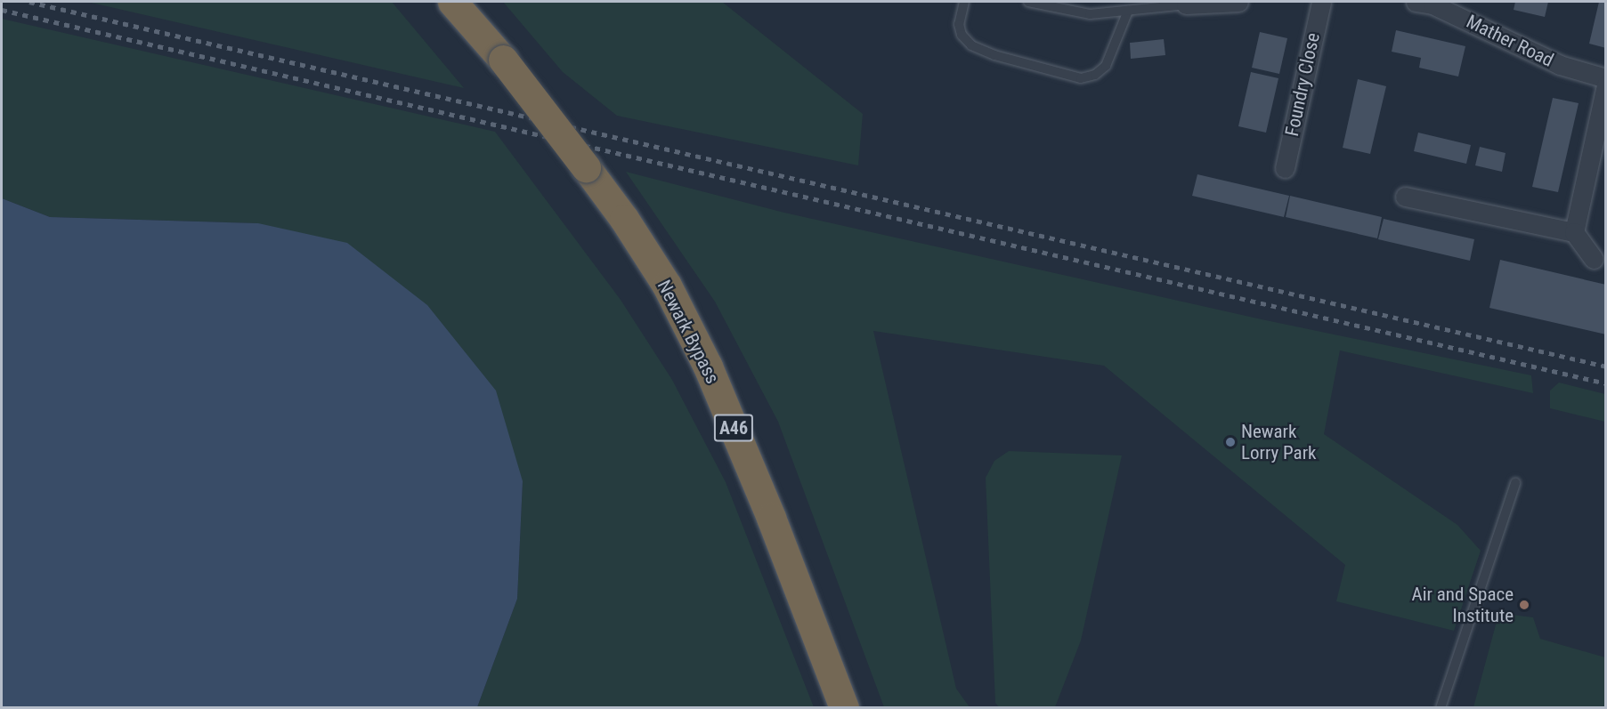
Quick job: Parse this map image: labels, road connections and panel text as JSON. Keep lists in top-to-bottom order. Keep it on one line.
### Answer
{"streets":{"highway":["Newark Bypass","A46"],"street":["Mather Road","Foundry Close"]},"places":["Newark Lorry Park","Air and Space Institute"]}
